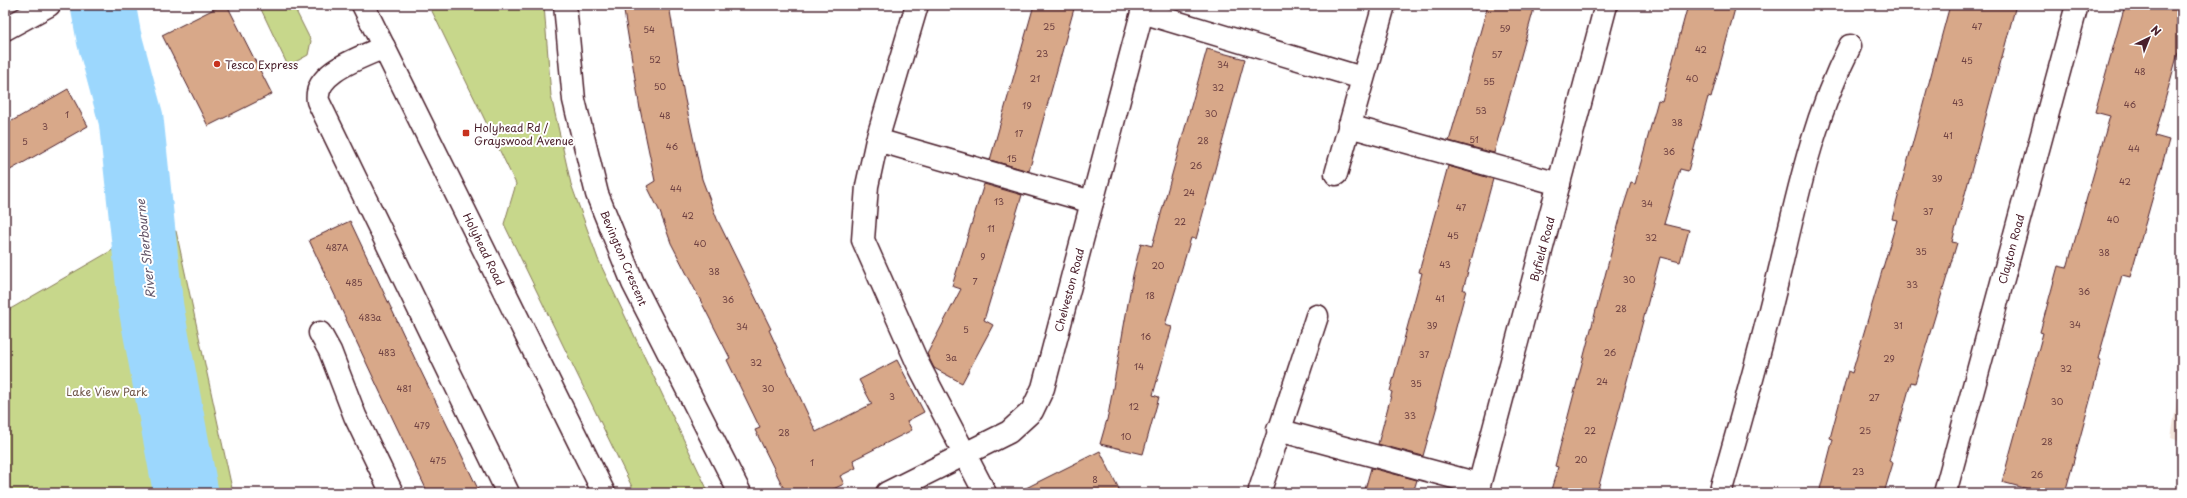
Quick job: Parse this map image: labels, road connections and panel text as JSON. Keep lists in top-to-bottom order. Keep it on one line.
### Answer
{"streets":{"main road":["Holyhead Road","Byfield Road","Clayton Road","Bevington Crescent","Chelveston Road"]},"water":["River Sherbourne"],"parks":["Lake View Park"],"places":{"other":["Tesco Express"],"transit":["Holyhead Rd / Grayswood Avenue"]},"house_numbers":["25","47","59","54","42","23","57","52","45","34","48","21","40","55","50","32","43","46","19","53","30","1","48","38","3","17","41","51","28","5","46","44","36","15","26","39","42","44","24","13","34","47","37","42","40","22","11","45","32","40","487A","35","38","9","43","20","38","30","7","485","33","36","18","41","36","28","483a","34","39","31","34","5","16","483","26","37","3a","29","32","14","32","24","35","481","30","3","27","30","12","33","479","22","25","28","10","28","20","475","1","23","26","8"],"north":"top right"}
